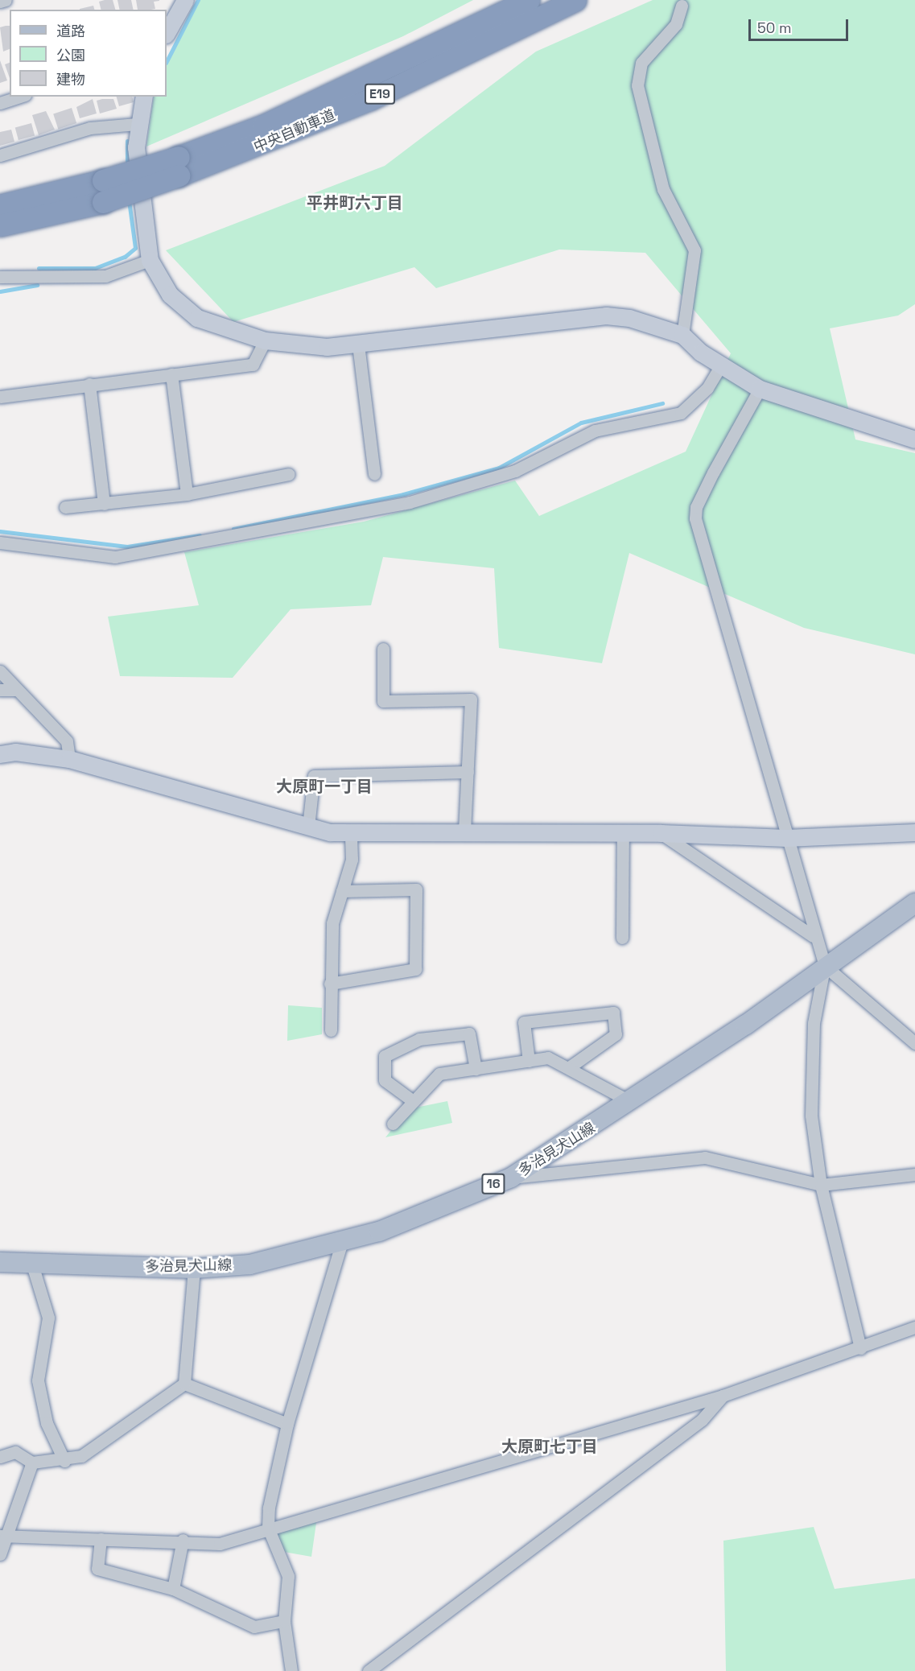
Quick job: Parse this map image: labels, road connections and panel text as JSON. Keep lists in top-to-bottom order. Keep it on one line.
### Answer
{"streets":{"highway":["E19","中央自動車道"],"main road":["多治見犬山線","16"]},"districts":["平井町六丁目","大原町一丁目","大原町七丁目"],"legend":["道路","公園","建物"],"scale_bar":"50 m"}
